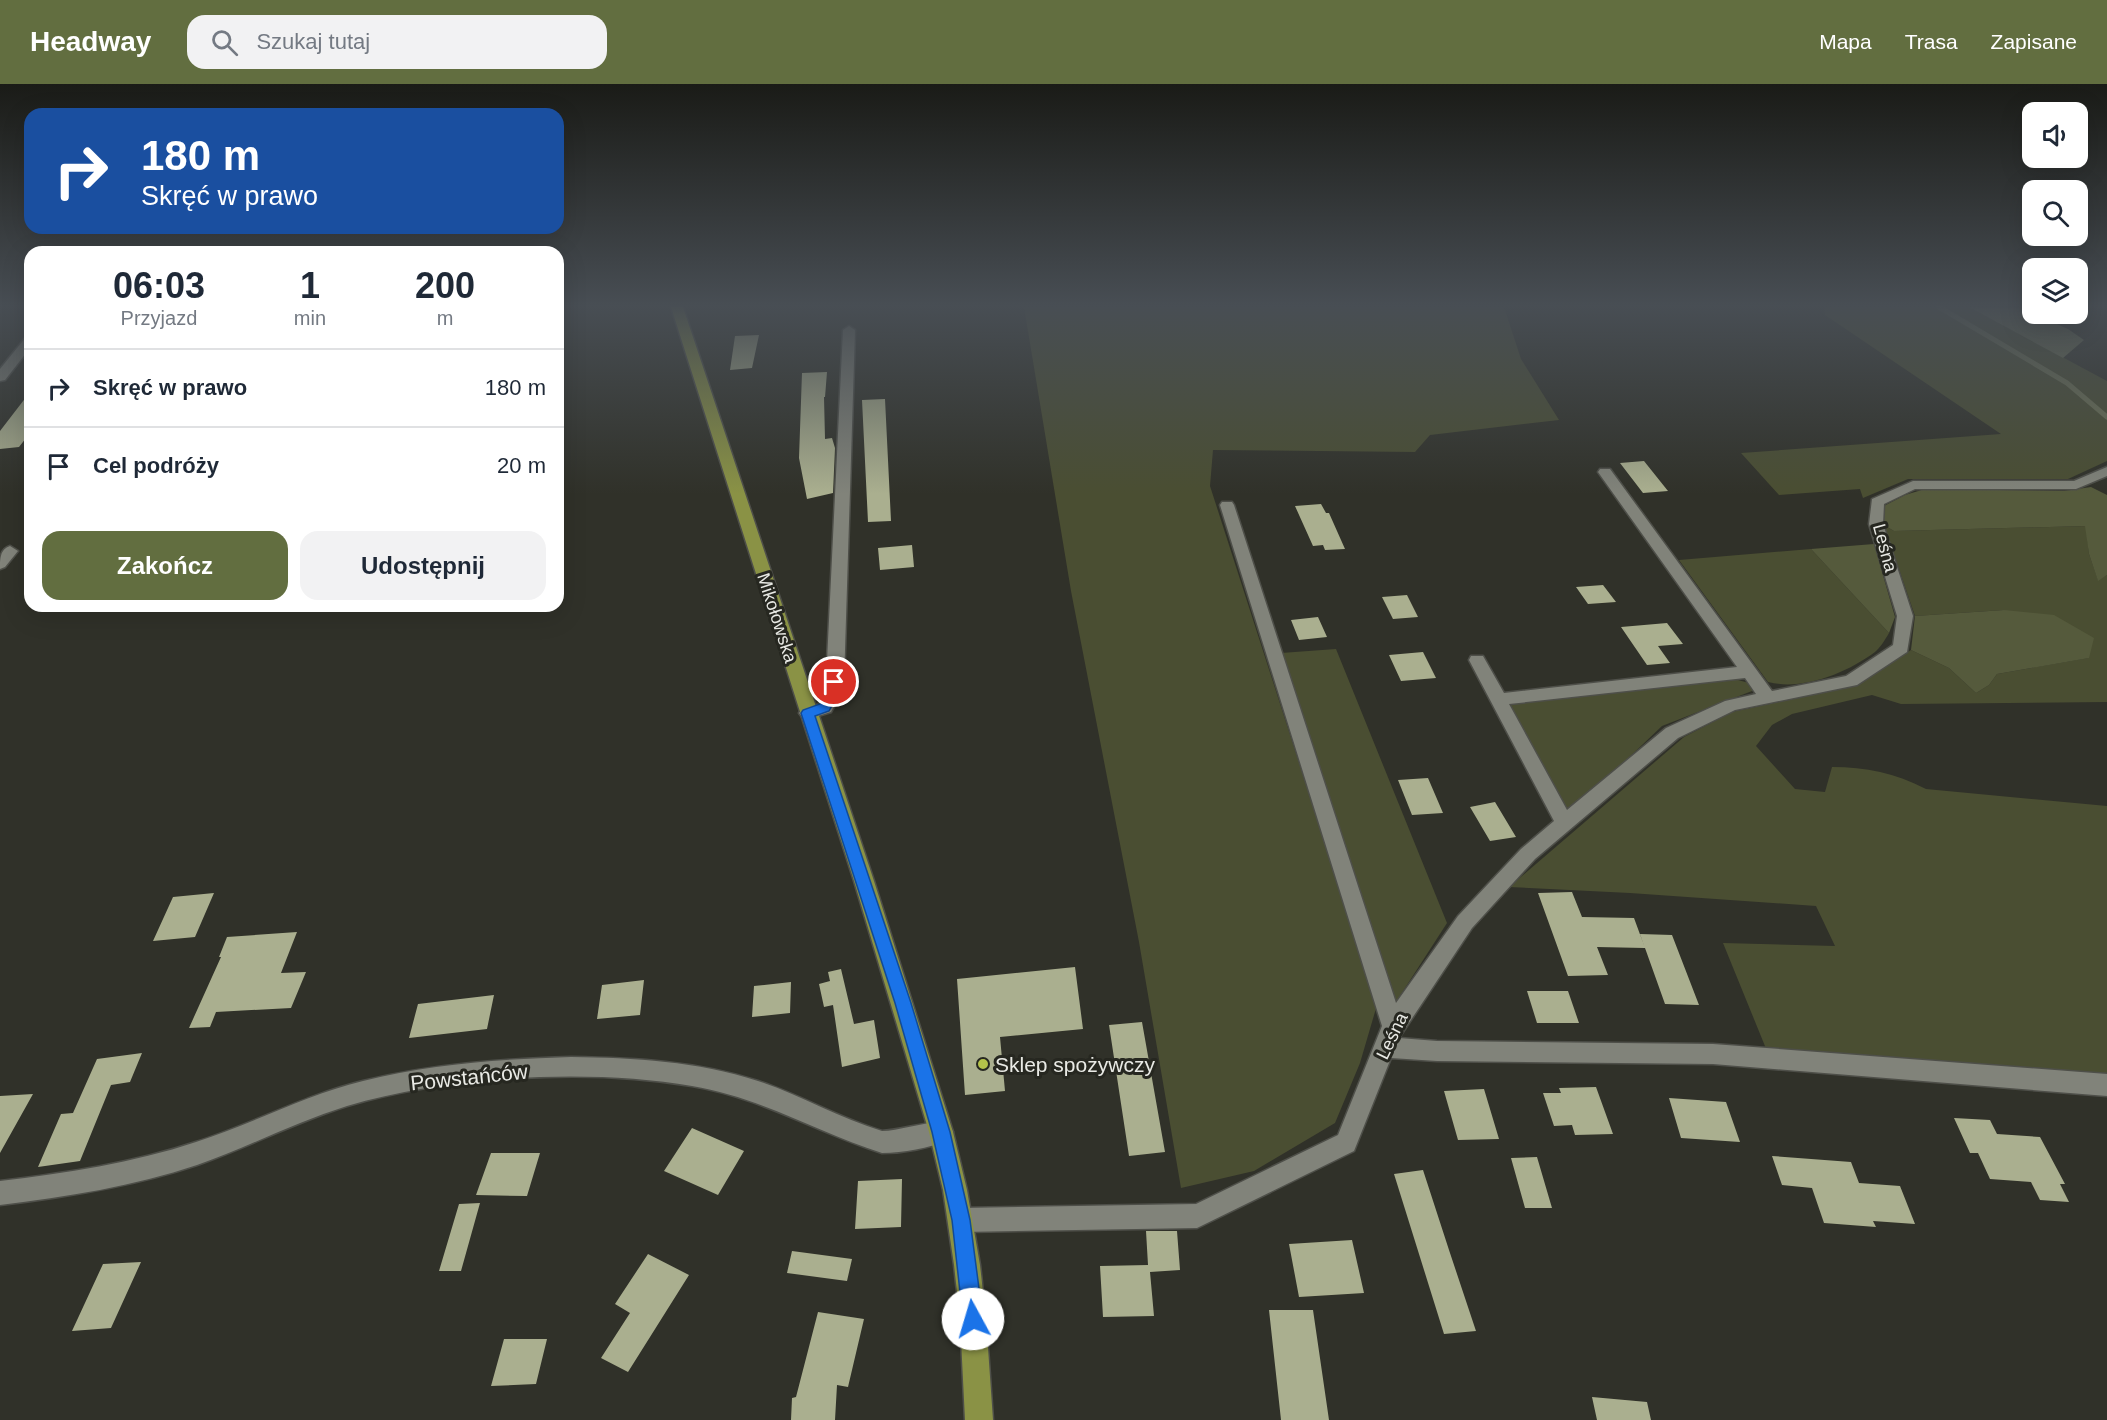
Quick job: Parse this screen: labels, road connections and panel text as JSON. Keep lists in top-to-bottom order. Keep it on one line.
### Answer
{"streets":{"main road":["Mikołowska"],"street":["Leśna","Powstańców"]},"crossings":[["Leśna","Mikołowska"],["Mikołowska","Powstańców"]],"places":["Sklep spożywczy"],"page":{"header":"Headway","search":"Szukaj tutaj","nav":["Mapa","Trasa","Zapisane"],"turn":["180 m","Skręć w prawo"],"eta":["06:03","Przyjazd","1","min","200","m"],"list":[{"name":"Skręć w prawo","value":"180 m"},{"name":"Cel podróży","value":"20 m"}],"buttons":["Zakończ","Udostępnij"]}}
